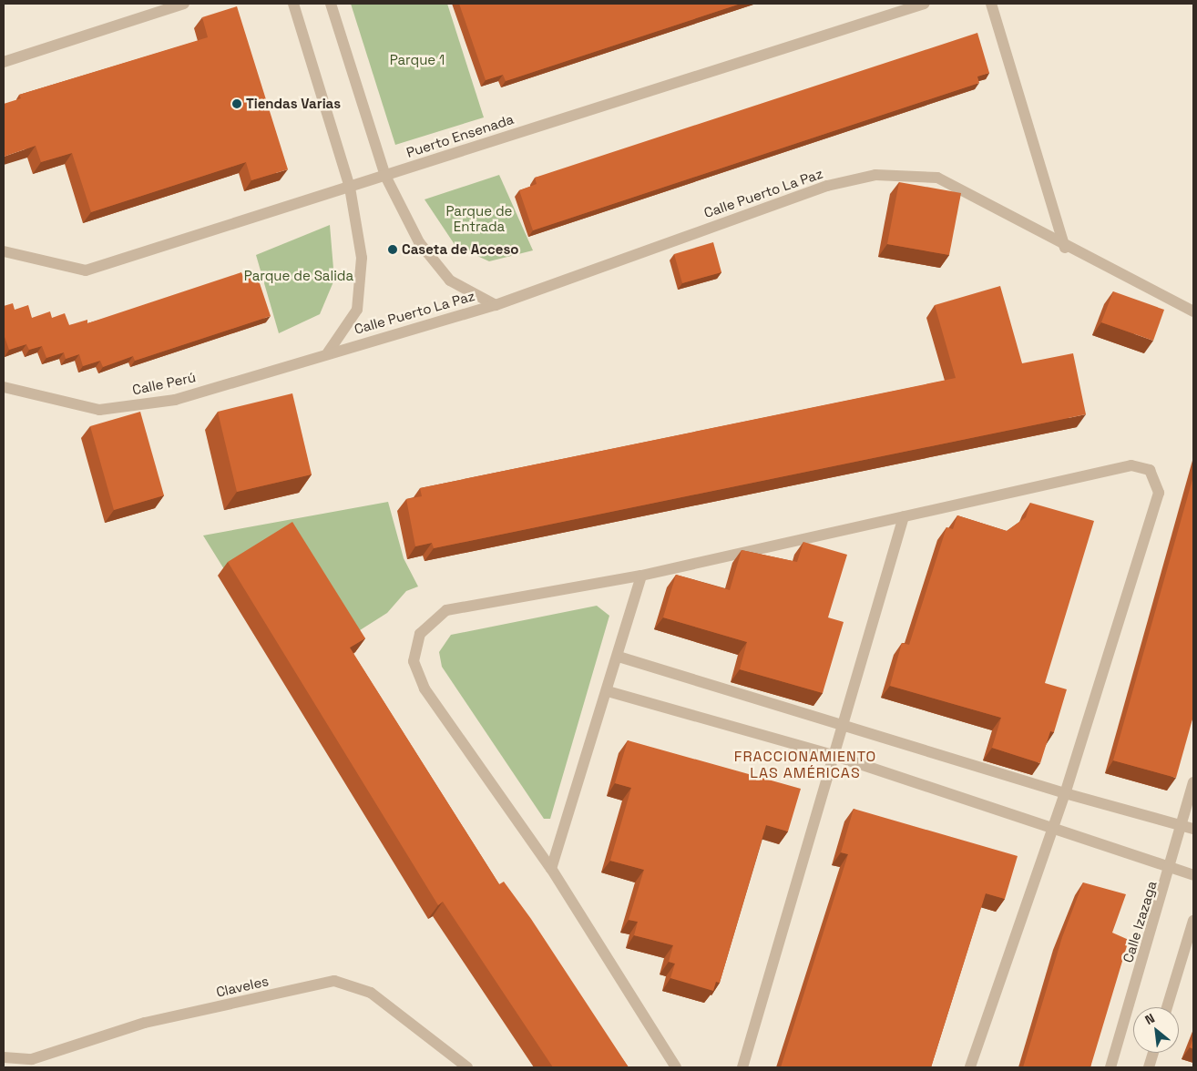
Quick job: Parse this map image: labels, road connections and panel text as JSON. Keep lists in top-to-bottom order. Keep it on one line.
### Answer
{"streets":{"street":["Puerto Ensenada","Calle Puerto La Paz","Calle Perú","Calle Izazaga","Claveles"]},"crossings":[["Calle Puerto La Paz","Calle Perú"]],"districts":["FRACCIONAMIENTO LAS AMÉRICAS"],"parks":["Parque 1","Parque de Entrada","Parque de Salida"],"places":["Tiendas Varias","Caseta de Acceso"],"north":"top left"}
